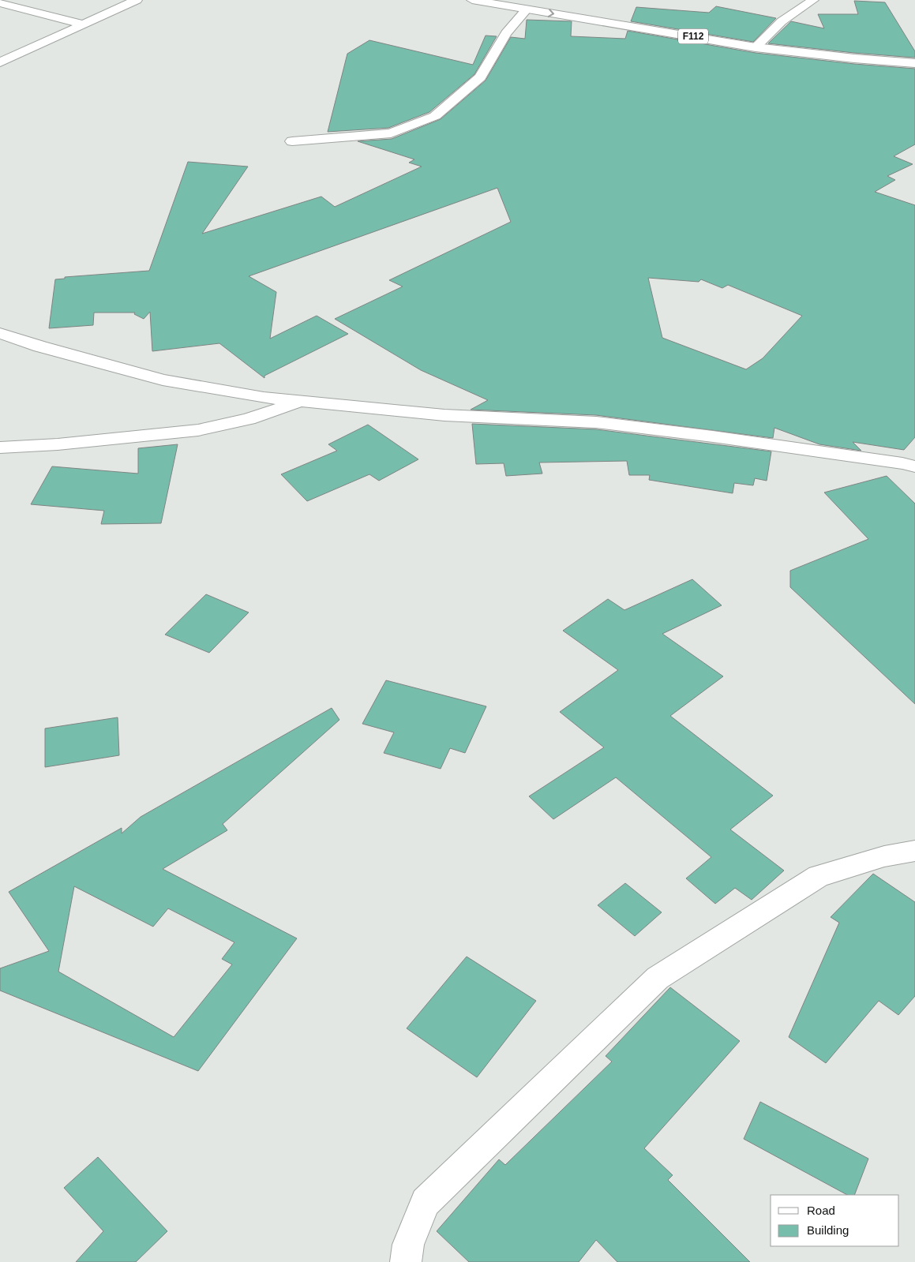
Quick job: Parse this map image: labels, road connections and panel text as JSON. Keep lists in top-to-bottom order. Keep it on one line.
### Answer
{"streets":{"street":["F112"]},"legend":["Road","Building"]}
